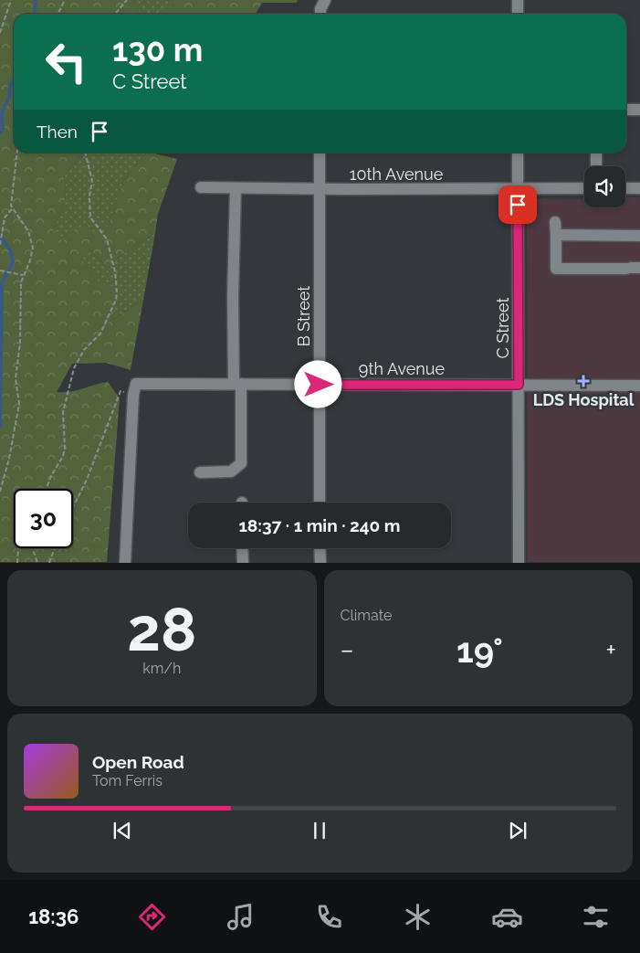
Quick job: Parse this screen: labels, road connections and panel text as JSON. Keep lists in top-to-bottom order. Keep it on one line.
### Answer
{"streets":{"street":["10th Avenue","B Street","C Street","9th Avenue"]},"crossings":[["10th Avenue","B Street"],["10th Avenue","C Street"],["B Street","9th Avenue"],["C Street","9th Avenue"]],"places":{"health":["LDS Hospital"]},"page":{"turn":["130 m","C Street"],"then":"Then","limit":"30","trip":"18:37 · 1 min · 240 m","tile":[["28","km/h"],"Climate"],"heat":["−","19°","+"],"song":["Open Road","Tom Ferris"],"tabs":"18:36"}}
